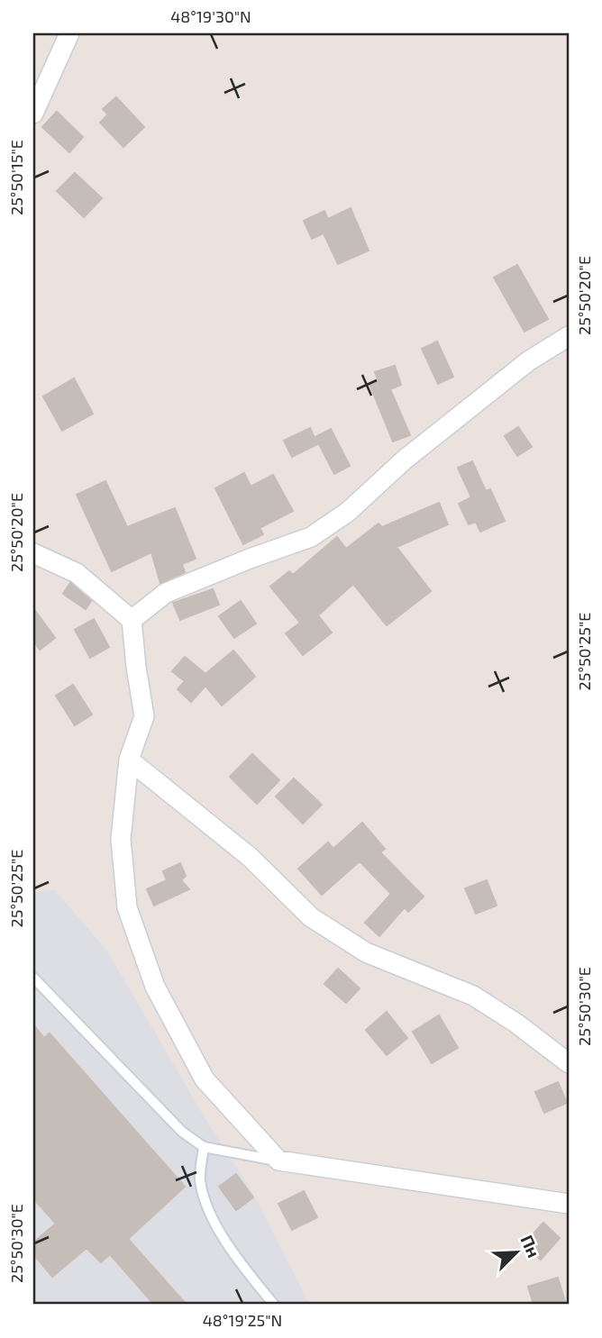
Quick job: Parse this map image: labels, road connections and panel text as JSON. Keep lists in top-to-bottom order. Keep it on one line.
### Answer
{"north":"top right","coordinates":["48°19'30\"N","25°50'15\"E","25°50'20\"E","25°50'25\"E","25°50'30\"E","48°19'25\"N"]}
